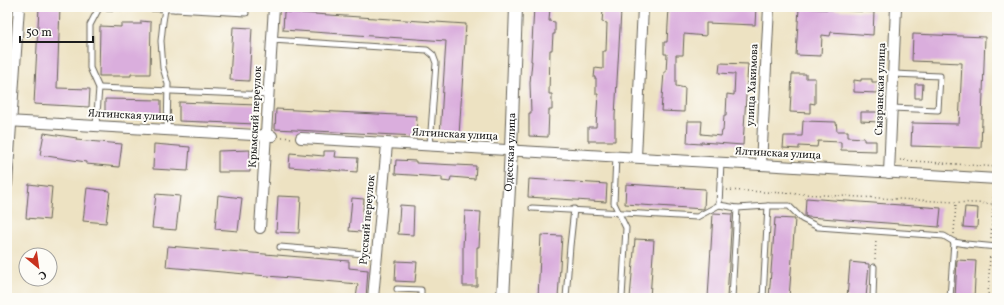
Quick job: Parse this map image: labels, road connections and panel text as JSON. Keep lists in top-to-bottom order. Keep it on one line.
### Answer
{"streets":{"street":["улица Хакимова","Сызранская улица","Ялтинская улица","Крымский переулок","Одесская улица","Русский переулок"]},"crossings":[["улица Хакимова","Ялтинская улица"],["Сызранская улица","Ялтинская улица"],["Ялтинская улица","Крымский переулок"],["Ялтинская улица","Одесская улица"],["Ялтинская улица","Русский переулок"]],"scale_bar":"50 m","north":"bottom right"}
